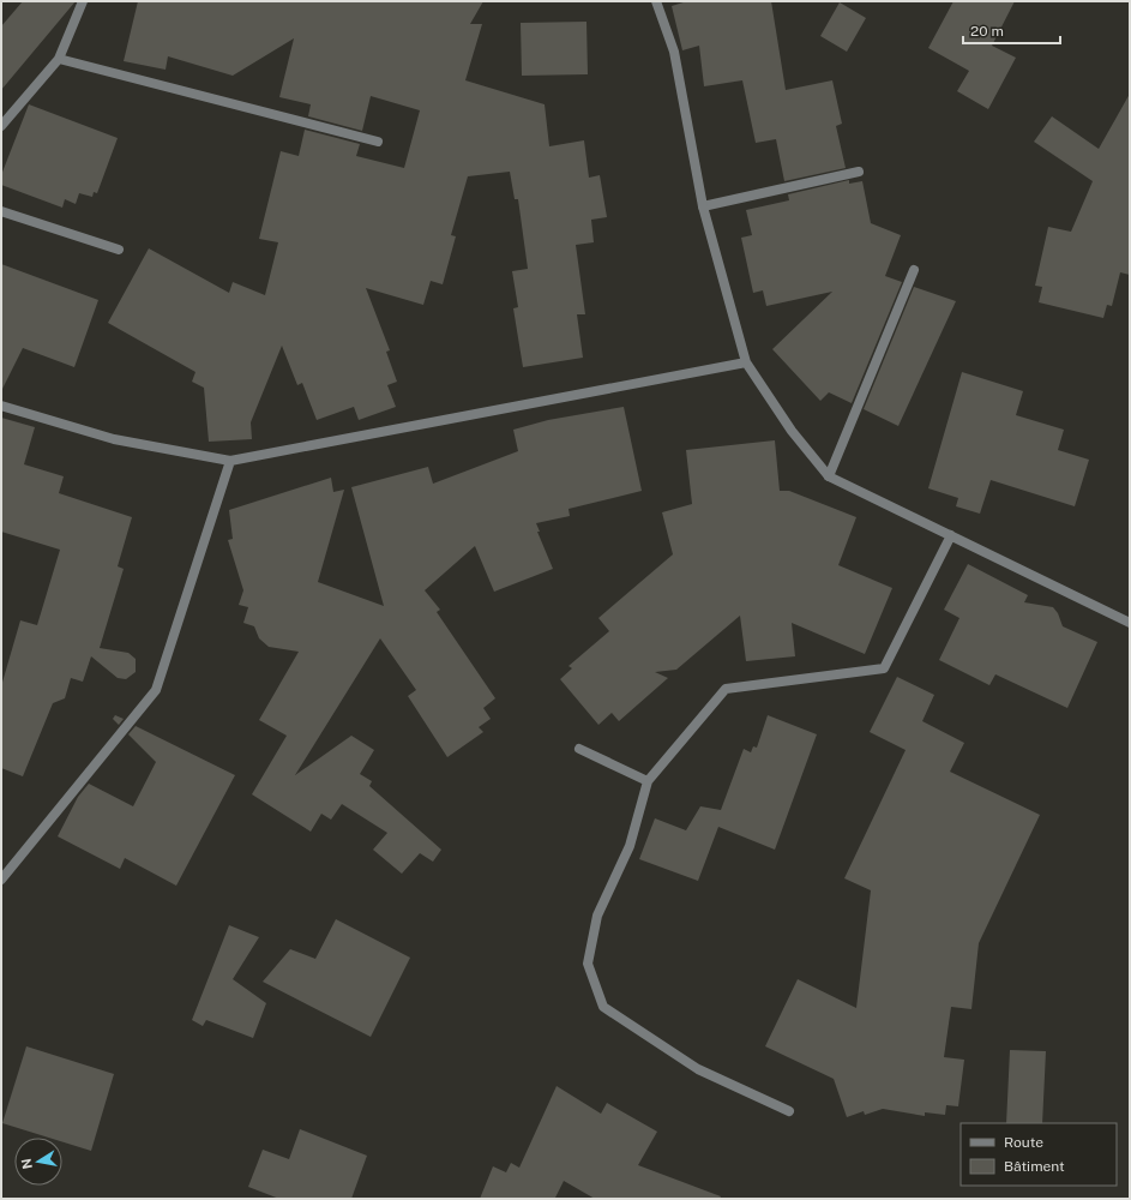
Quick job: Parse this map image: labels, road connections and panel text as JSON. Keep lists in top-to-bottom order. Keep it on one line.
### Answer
{"legend":["Route","Bâtiment"],"scale_bar":"20 m","north":"left"}
